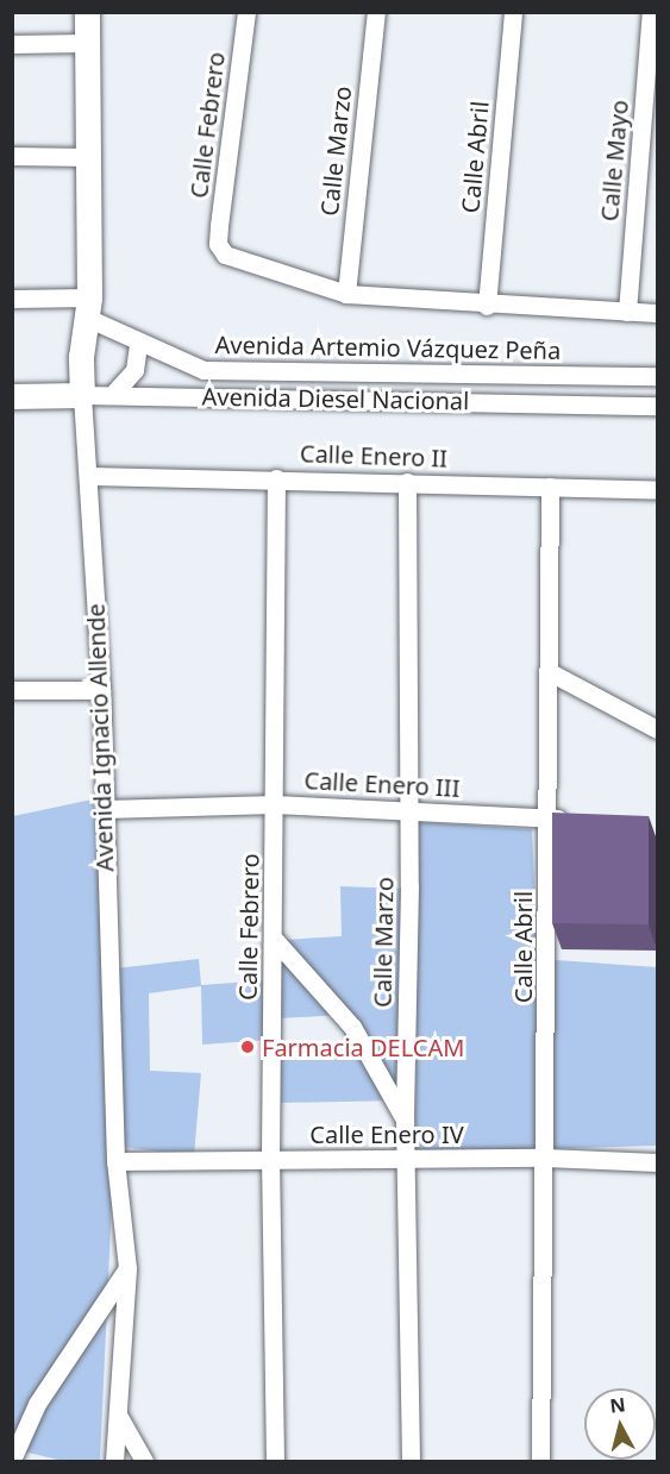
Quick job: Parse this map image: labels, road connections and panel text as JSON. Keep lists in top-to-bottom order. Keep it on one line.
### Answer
{"streets":{"street":["Calle Febrero","Calle Marzo","Calle Abril","Calle Mayo","Avenida Artemio Vázquez Peña","Avenida Diesel Nacional","Calle Enero II","Avenida Ignacio Allende","Calle Enero III","Calle Enero IV"]},"crossings":[["Calle Febrero","Calle Marzo"],["Calle Febrero","Calle Enero II"],["Calle Febrero","Calle Enero III"],["Calle Febrero","Calle Enero IV"],["Calle Marzo","Calle Enero II"],["Calle Marzo","Calle Enero III"],["Calle Marzo","Calle Enero IV"],["Calle Abril","Calle Enero II"],["Calle Abril","Calle Enero III"],["Calle Abril","Calle Enero IV"],["Avenida Artemio Vázquez Peña","Avenida Ignacio Allende"],["Avenida Diesel Nacional","Avenida Ignacio Allende"],["Calle Enero II","Avenida Ignacio Allende"],["Avenida Ignacio Allende","Calle Enero III"],["Avenida Ignacio Allende","Calle Enero IV"]],"places":["Farmacia DELCAM"],"north":"top"}
